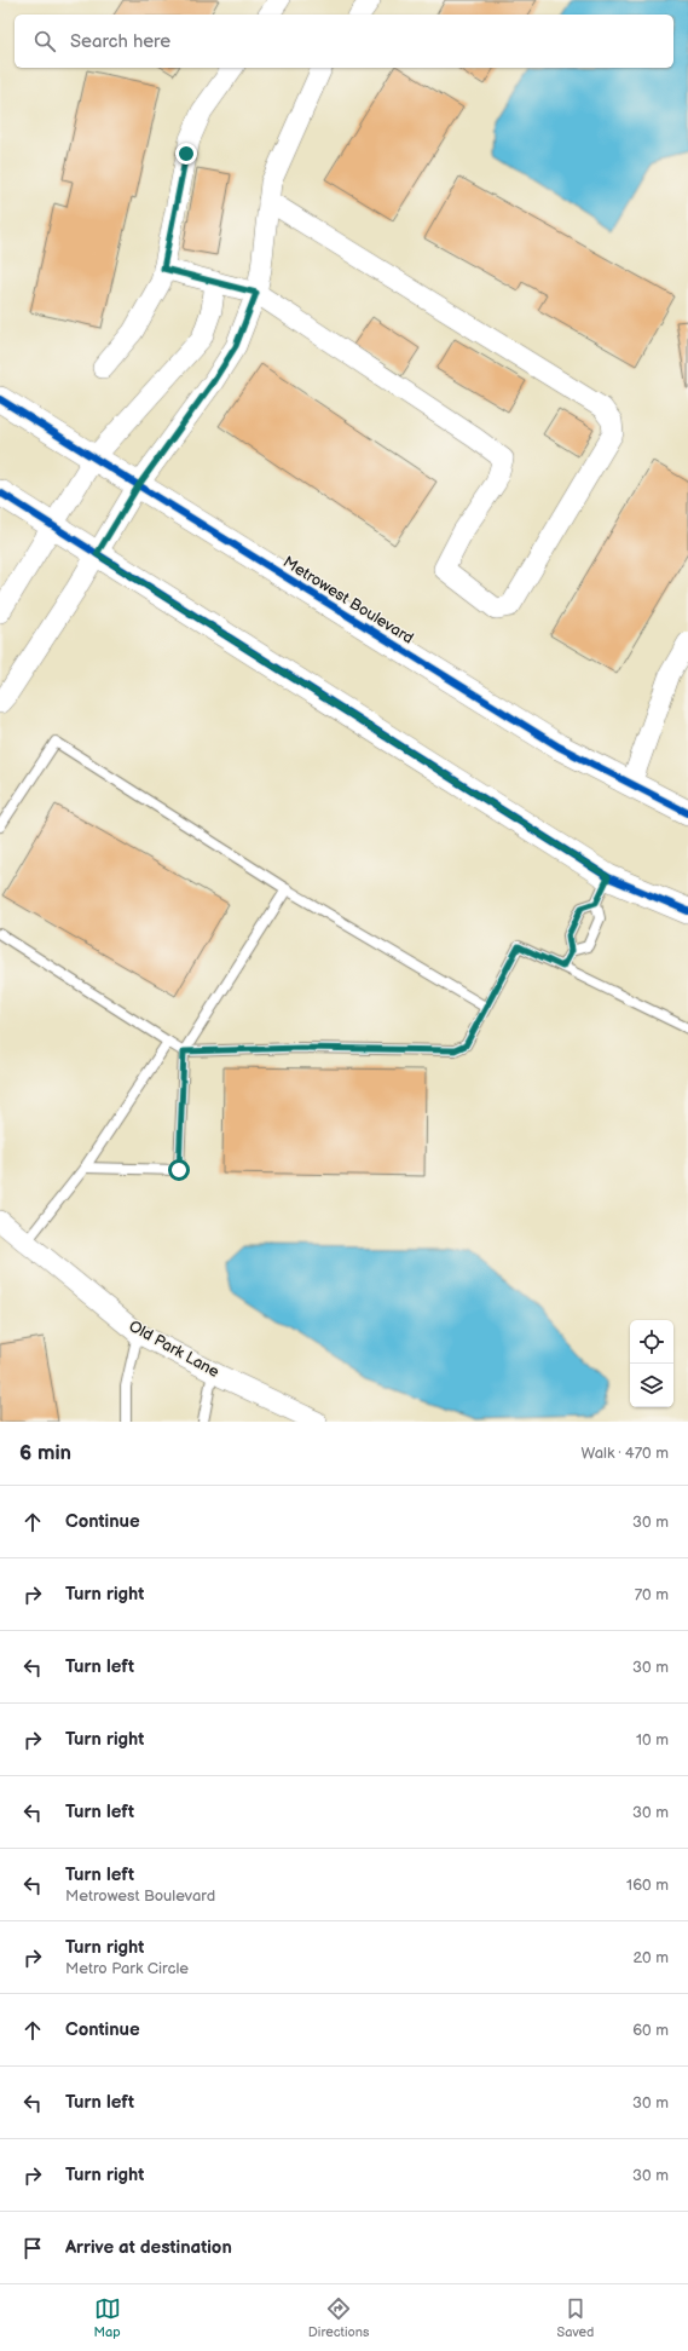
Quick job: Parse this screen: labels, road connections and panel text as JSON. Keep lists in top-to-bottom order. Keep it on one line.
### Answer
{"streets":{"street":["Metrowest Boulevard","Old Park Lane"]},"page":{"search":"Search here","heading":["6 min","Walk · 470 m"],"list":[["Continue","30 m"],["Turn right","70 m"],["Turn left","30 m"],["Turn right","10 m"],["Turn left","30 m"],["Turn left","Metrowest Boulevard","160 m"],["Turn right","Metro Park Circle","20 m"],["Continue","60 m"],["Turn left","30 m"],["Turn right","30 m"],"Arrive at destination"],"nav":["Map","Directions","Saved"]}}
